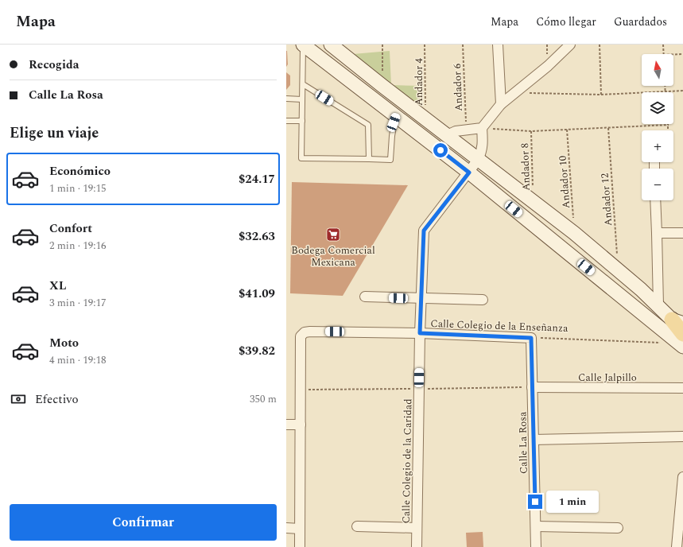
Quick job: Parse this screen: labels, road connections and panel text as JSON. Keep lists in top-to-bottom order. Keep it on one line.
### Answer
{"streets":{"street":["Calle Colegio de la Enseñanza","Calle Jalpillo","Calle La Rosa","Calle Colegio de la Caridad"],"path":["Andador 4","Andador 6","Andador 8","Andador 10","Andador 12"]},"crossings":[["Calle Colegio de la Enseñanza","Calle La Rosa"],["Calle Colegio de la Enseñanza","Calle Colegio de la Caridad"],["Calle Jalpillo","Calle La Rosa"]],"places":{"supermarket":["Bodega Comercial Mexicana"]},"north":"top","page":{"header":"Mapa","nav":["Mapa","Cómo llegar","Guardados"],"banner":["Recogida","Calle La Rosa"],"map_buttons":["+","−"],"heading":"Elige un viaje","list":[{"name":"Económico","note":"1 min · 19:15","value":"$24.17"},{"name":"Confort","note":"2 min · 19:16","value":"$32.63"},{"name":"XL","note":"3 min · 19:17","value":"$41.09"},{"name":"Moto","note":"4 min · 19:18","value":"$39.82"}],"pay":["Efectivo","350 m"],"bubble":"1 min","buttons":"Confirmar"}}
